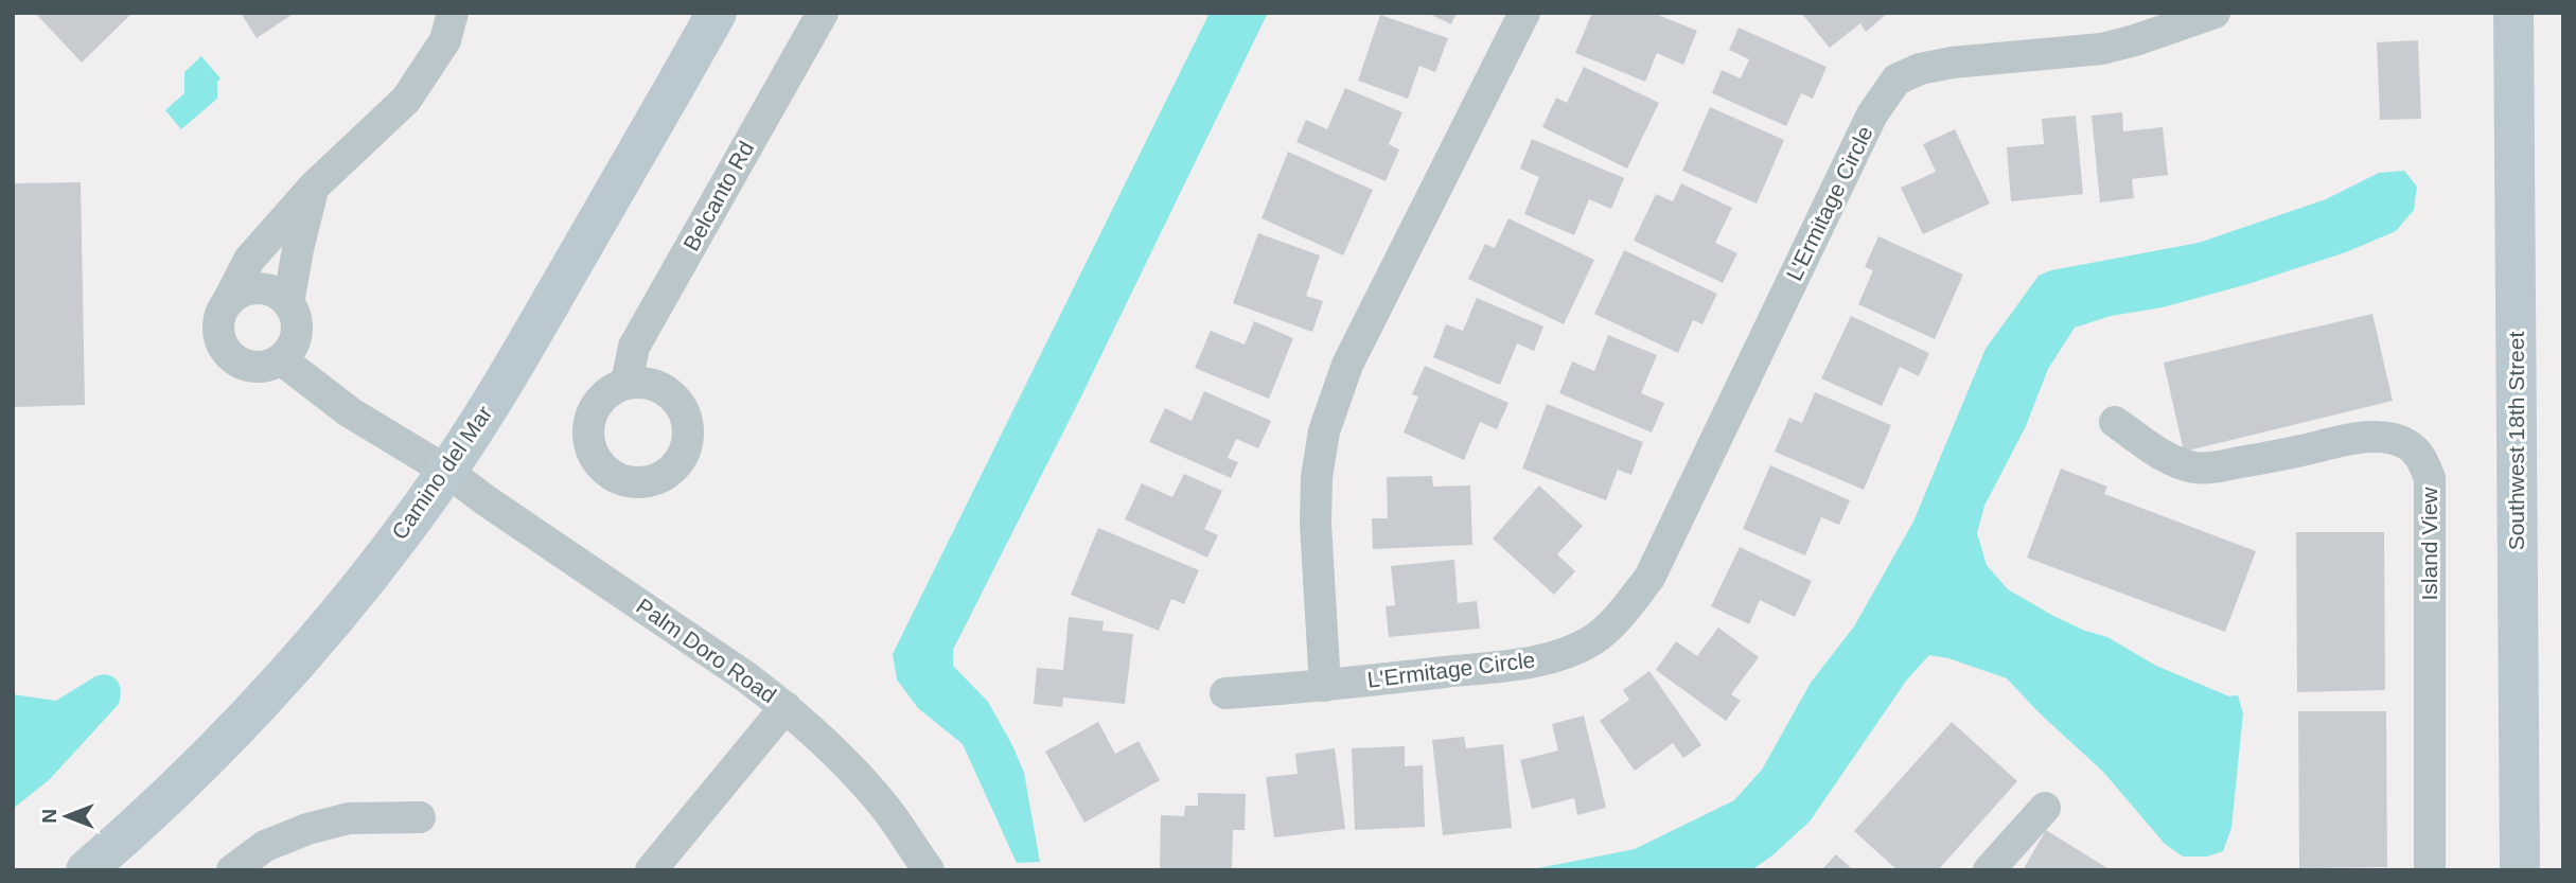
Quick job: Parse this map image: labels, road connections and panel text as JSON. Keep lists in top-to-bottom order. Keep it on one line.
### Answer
{"streets":{"street":["Belcanto Rd","L'Ermitage Circle","Southwest 18th Street","Camino del Mar","Island View","Palm Doro Road"]},"crossings":[["Camino del Mar","Palm Doro Road"]],"north":"left"}
